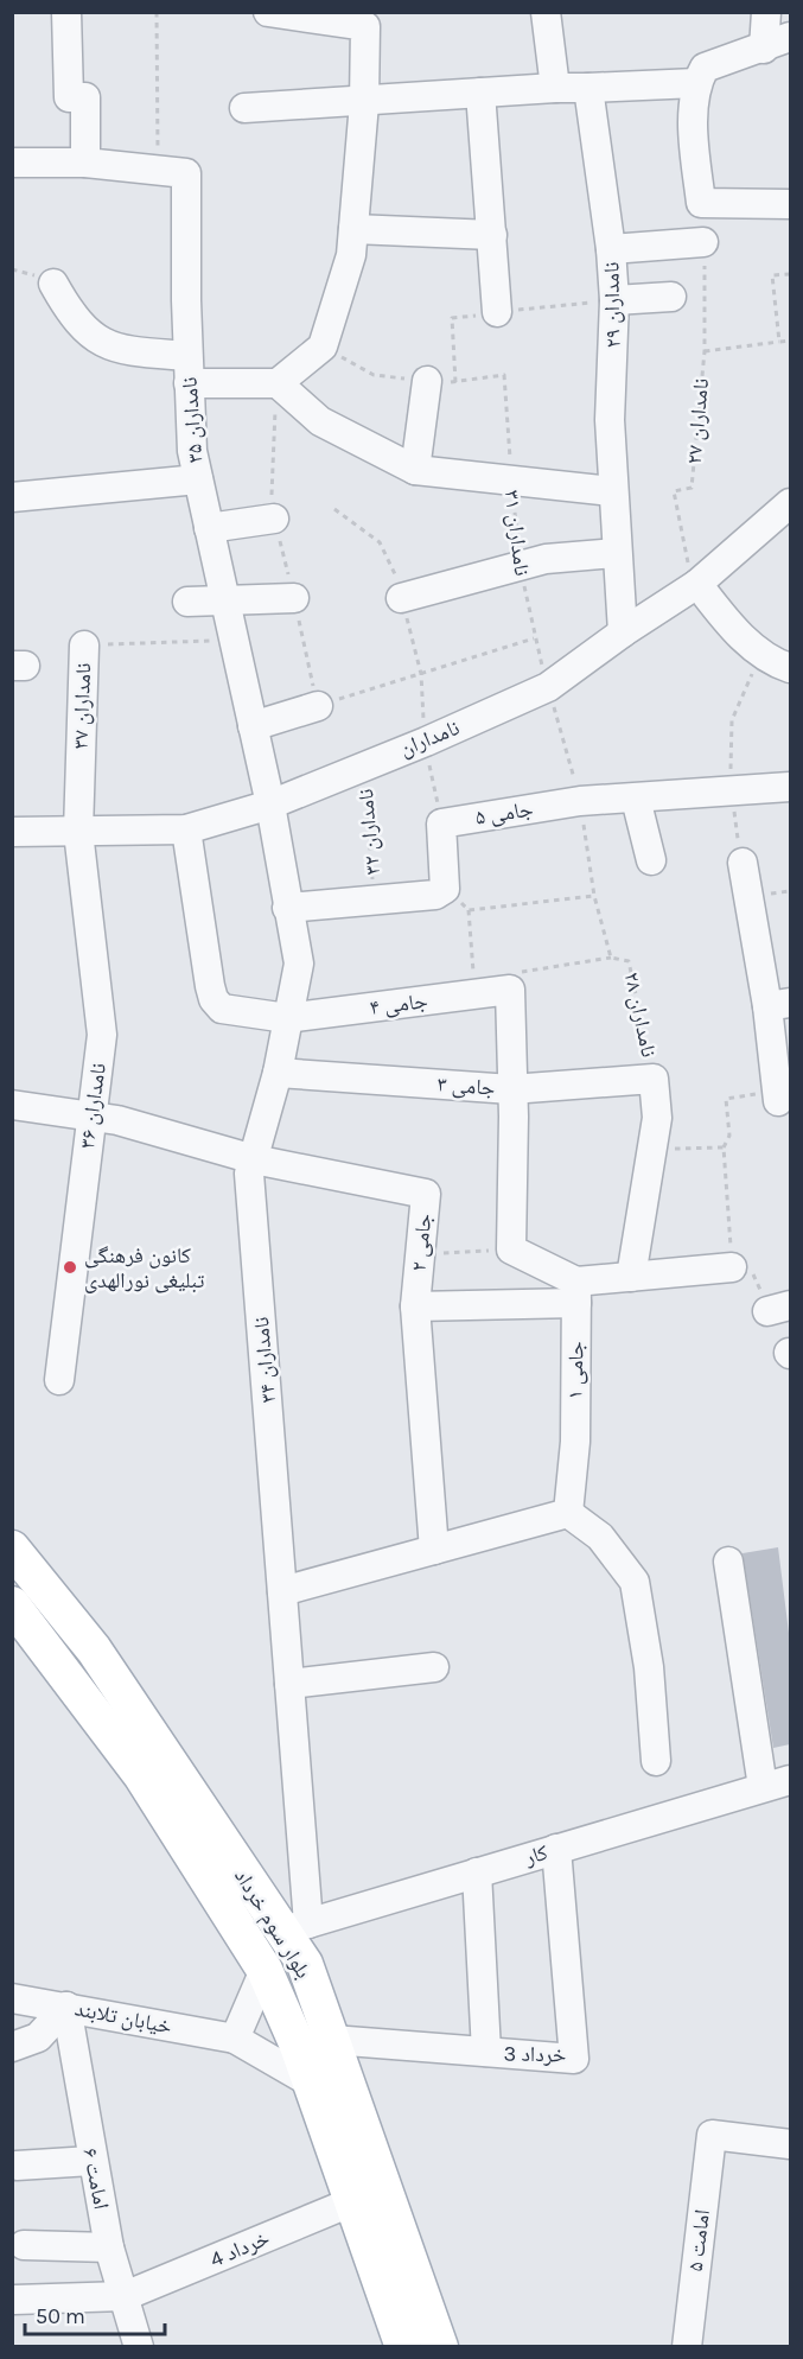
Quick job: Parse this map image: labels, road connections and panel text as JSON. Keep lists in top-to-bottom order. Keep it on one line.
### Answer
{"streets":{"main road":["بلوار سوم خرداد"],"street":["نامداران ۲۹","نامداران ۳۵","نامداران ۳۷","نامداران","جامی ۵","جامی ۴","نامداران ۲۸","جامی ۳","نامداران ۳۶","جامی ۲","نامداران ۳۴","جامی ۱","کار","خیابان تلابند","خرداد 3","امامت ۶","امامت ۵","خرداد 4"],"path":["نامداران ۲۷","نامداران ۳۱","نامداران ۳۲"]},"crossings":[["نامداران ۲۹","نامداران"],["نامداران ۳۵","نامداران ۳۷"],["نامداران ۳۵","نامداران"],["نامداران ۳۵","نامداران ۳۴"],["نامداران ۲۷","نامداران"],["نامداران ۳۱","نامداران"],["نامداران ۳۱","نامداران ۲۸"],["نامداران ۳۷","نامداران"],["نامداران ۳۷","نامداران ۳۶"],["نامداران","نامداران ۳۲"],["نامداران","جامی ۴"],["نامداران","نامداران ۲۸"],["نامداران","نامداران ۳۶"],["نامداران","نامداران ۳۴"],["جامی ۵","نامداران ۲۸"],["جامی ۴","نامداران ۳۴"],["نامداران ۲۸","جامی ۳"],["جامی ۳","نامداران ۳۴"],["جامی ۲","نامداران ۳۴"],["نامداران ۳۴","کار"],["نامداران ۳۴","بلوار سوم خرداد"],["کار","بلوار سوم خرداد"],["کار","خرداد 3"],["بلوار سوم خرداد","خیابان تلابند"],["بلوار سوم خرداد","خرداد 3"],["بلوار سوم خرداد","خرداد 4"],["خیابان تلابند","امامت ۶"],["امامت ۶","خرداد 4"]],"places":["کانون فرهنگی تبلیغی نورالهدی"],"scale_bar":"50 m"}
